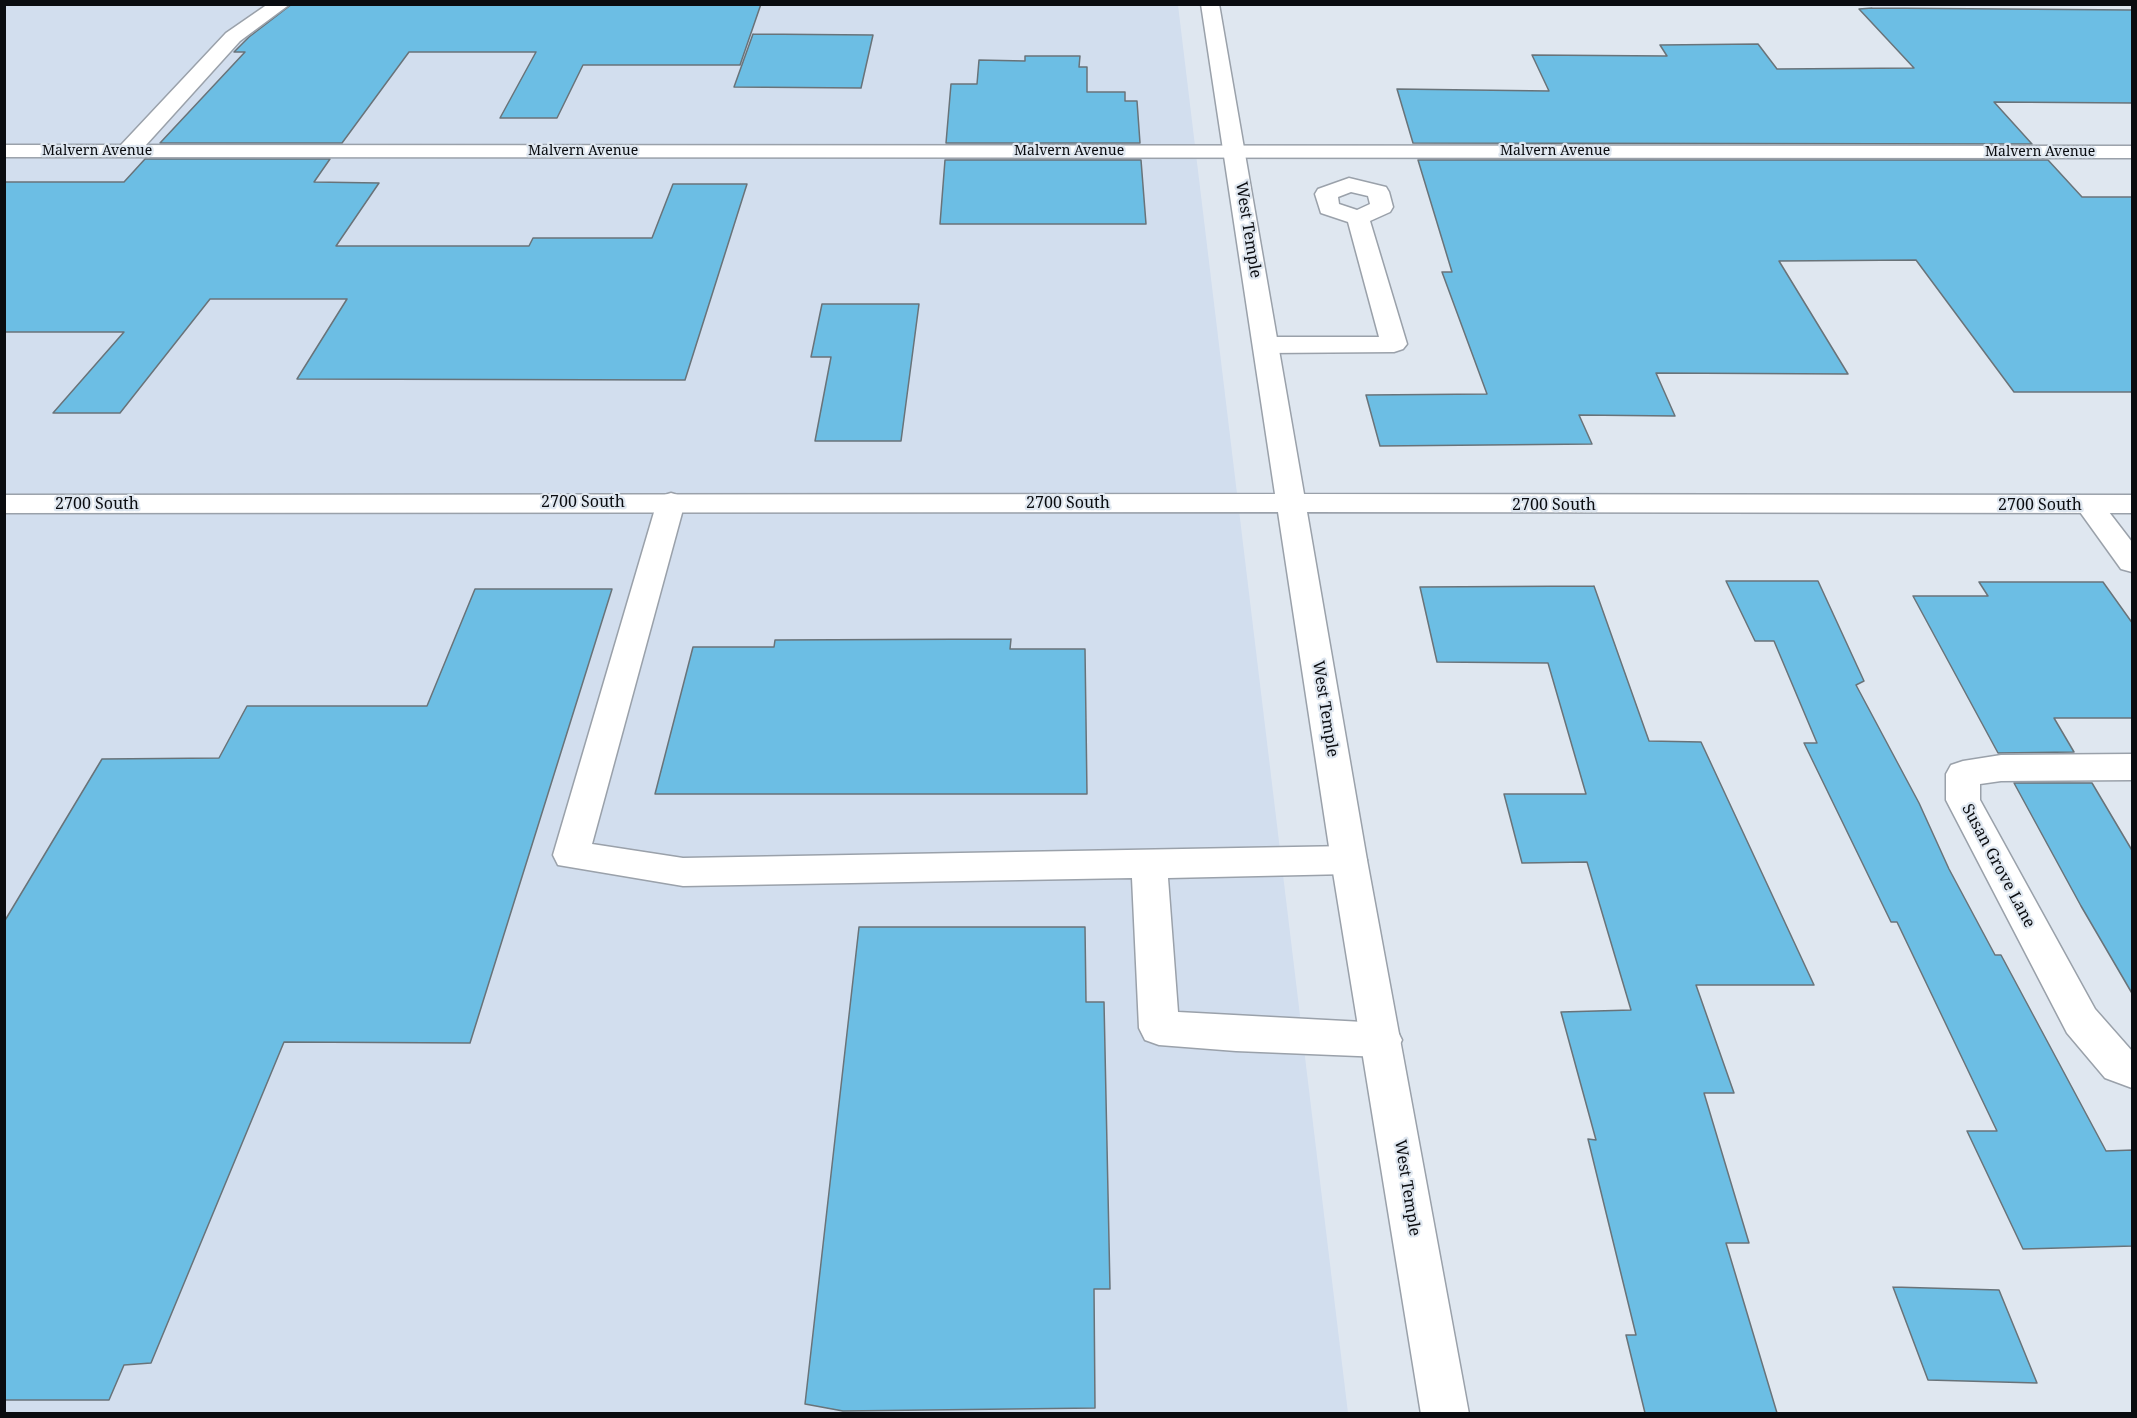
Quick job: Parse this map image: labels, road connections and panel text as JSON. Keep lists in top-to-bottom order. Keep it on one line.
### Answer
{"streets":{"street":["Malvern Avenue","West Temple","2700 South","Susan Grove Lane"]},"crossings":[["Malvern Avenue","West Temple"],["West Temple","2700 South"]]}
